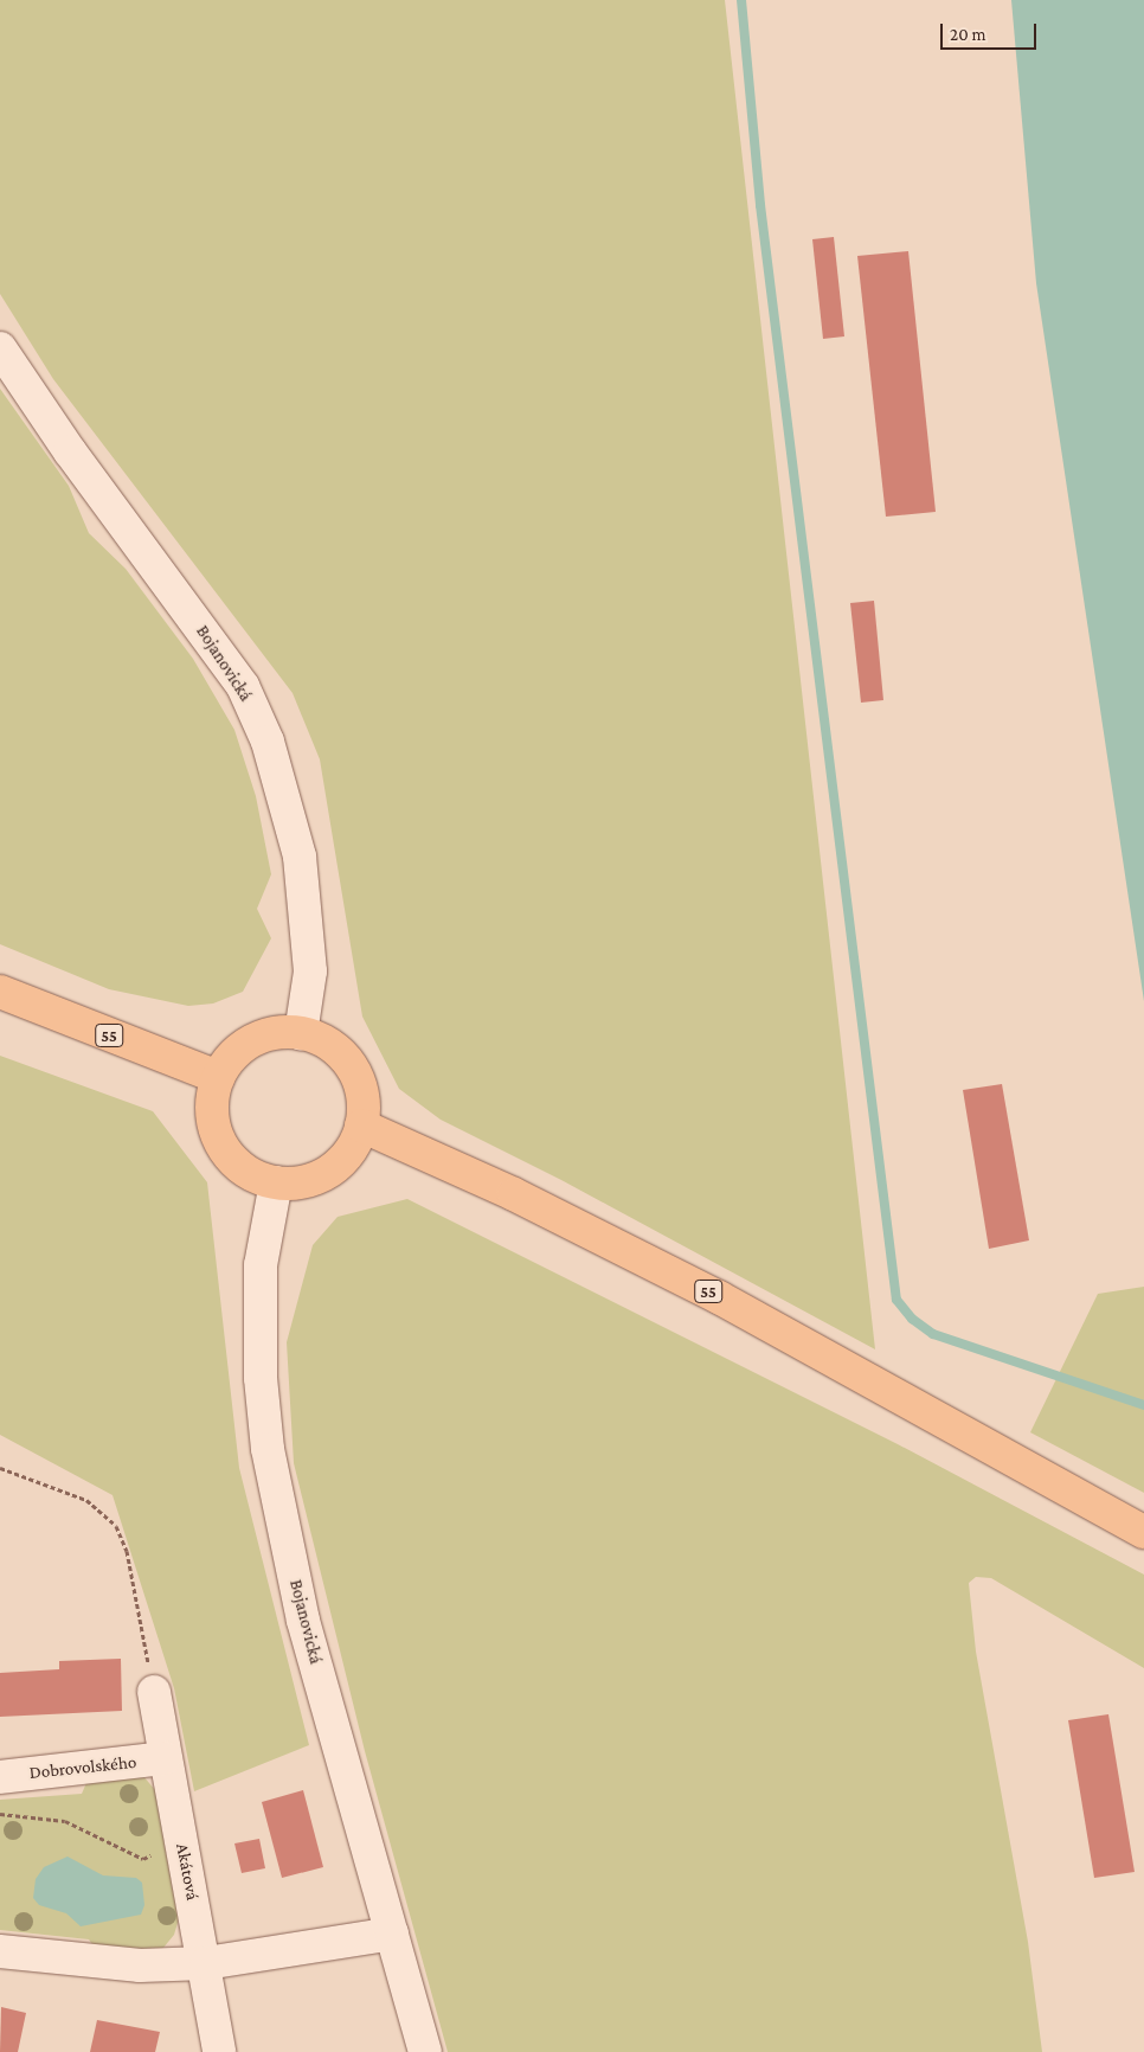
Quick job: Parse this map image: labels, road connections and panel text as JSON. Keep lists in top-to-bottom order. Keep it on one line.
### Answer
{"streets":{"main road":["55"],"street":["Bojanovická","Dobrovolského","Akátová"]},"crossings":[["Bojanovická","55"],["Dobrovolského","Akátová"]],"scale_bar":"20 m"}
